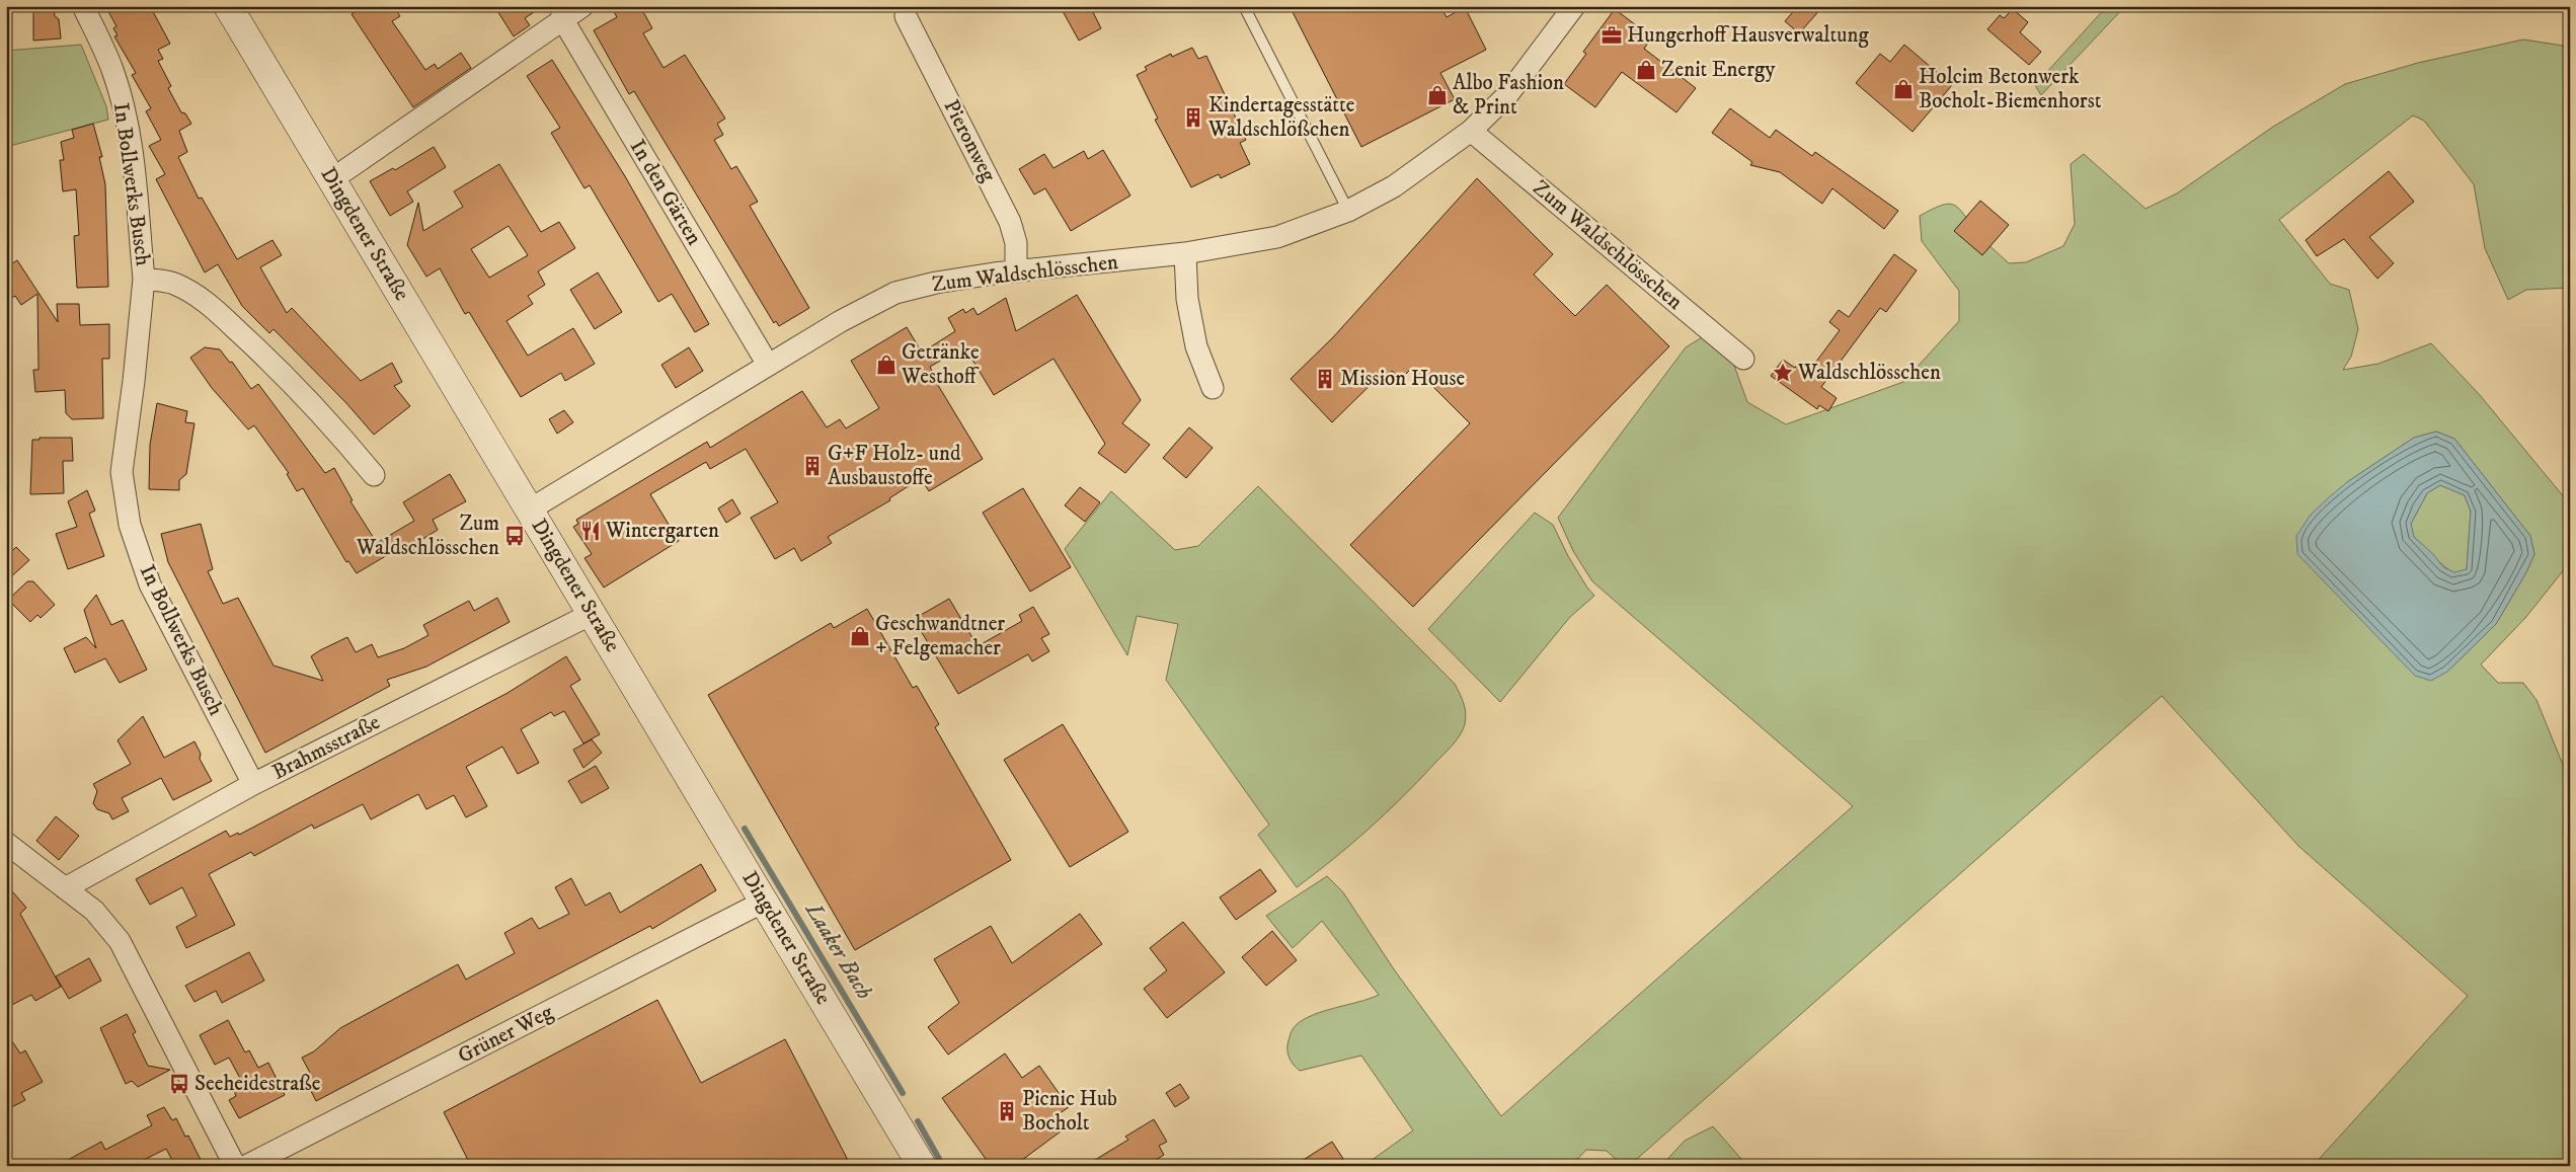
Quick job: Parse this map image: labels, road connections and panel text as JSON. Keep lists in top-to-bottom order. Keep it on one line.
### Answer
{"streets":{"main road":["Dingdener Straße"],"street":["Pieronweg","In Bollwerks Busch","In den Gärten","Zum Waldschlösschen","Brahmsstraße","Grüner Weg"]},"crossings":[["Pieronweg","Zum Waldschlösschen"],["In Bollwerks Busch","Brahmsstraße"],["In den Gärten","Zum Waldschlösschen"],["Dingdener Straße","Zum Waldschlösschen"],["Dingdener Straße","Brahmsstraße"],["Dingdener Straße","Grüner Weg"]],"water":["Laaker Bach"],"places":{"office":["Hungerhoff Hausverwaltung"],"shop":["Zenit Energy","Holcim Betonwerk Bocholt-Biemenhorst","Albo Fashion & Print","Getränke Westhoff","Geschwandtner + Felgemacher"],"building":["Kindertagesstätte Waldschlößchen","Mission House","G+F Holz- und Ausbaustoffe","Picnic Hub Bocholt"],"place":["Waldschlösschen"],"restaurant":["Wintergarten"],"bus stop":["Zum Waldschlösschen","Seeheidestraße"]}}
